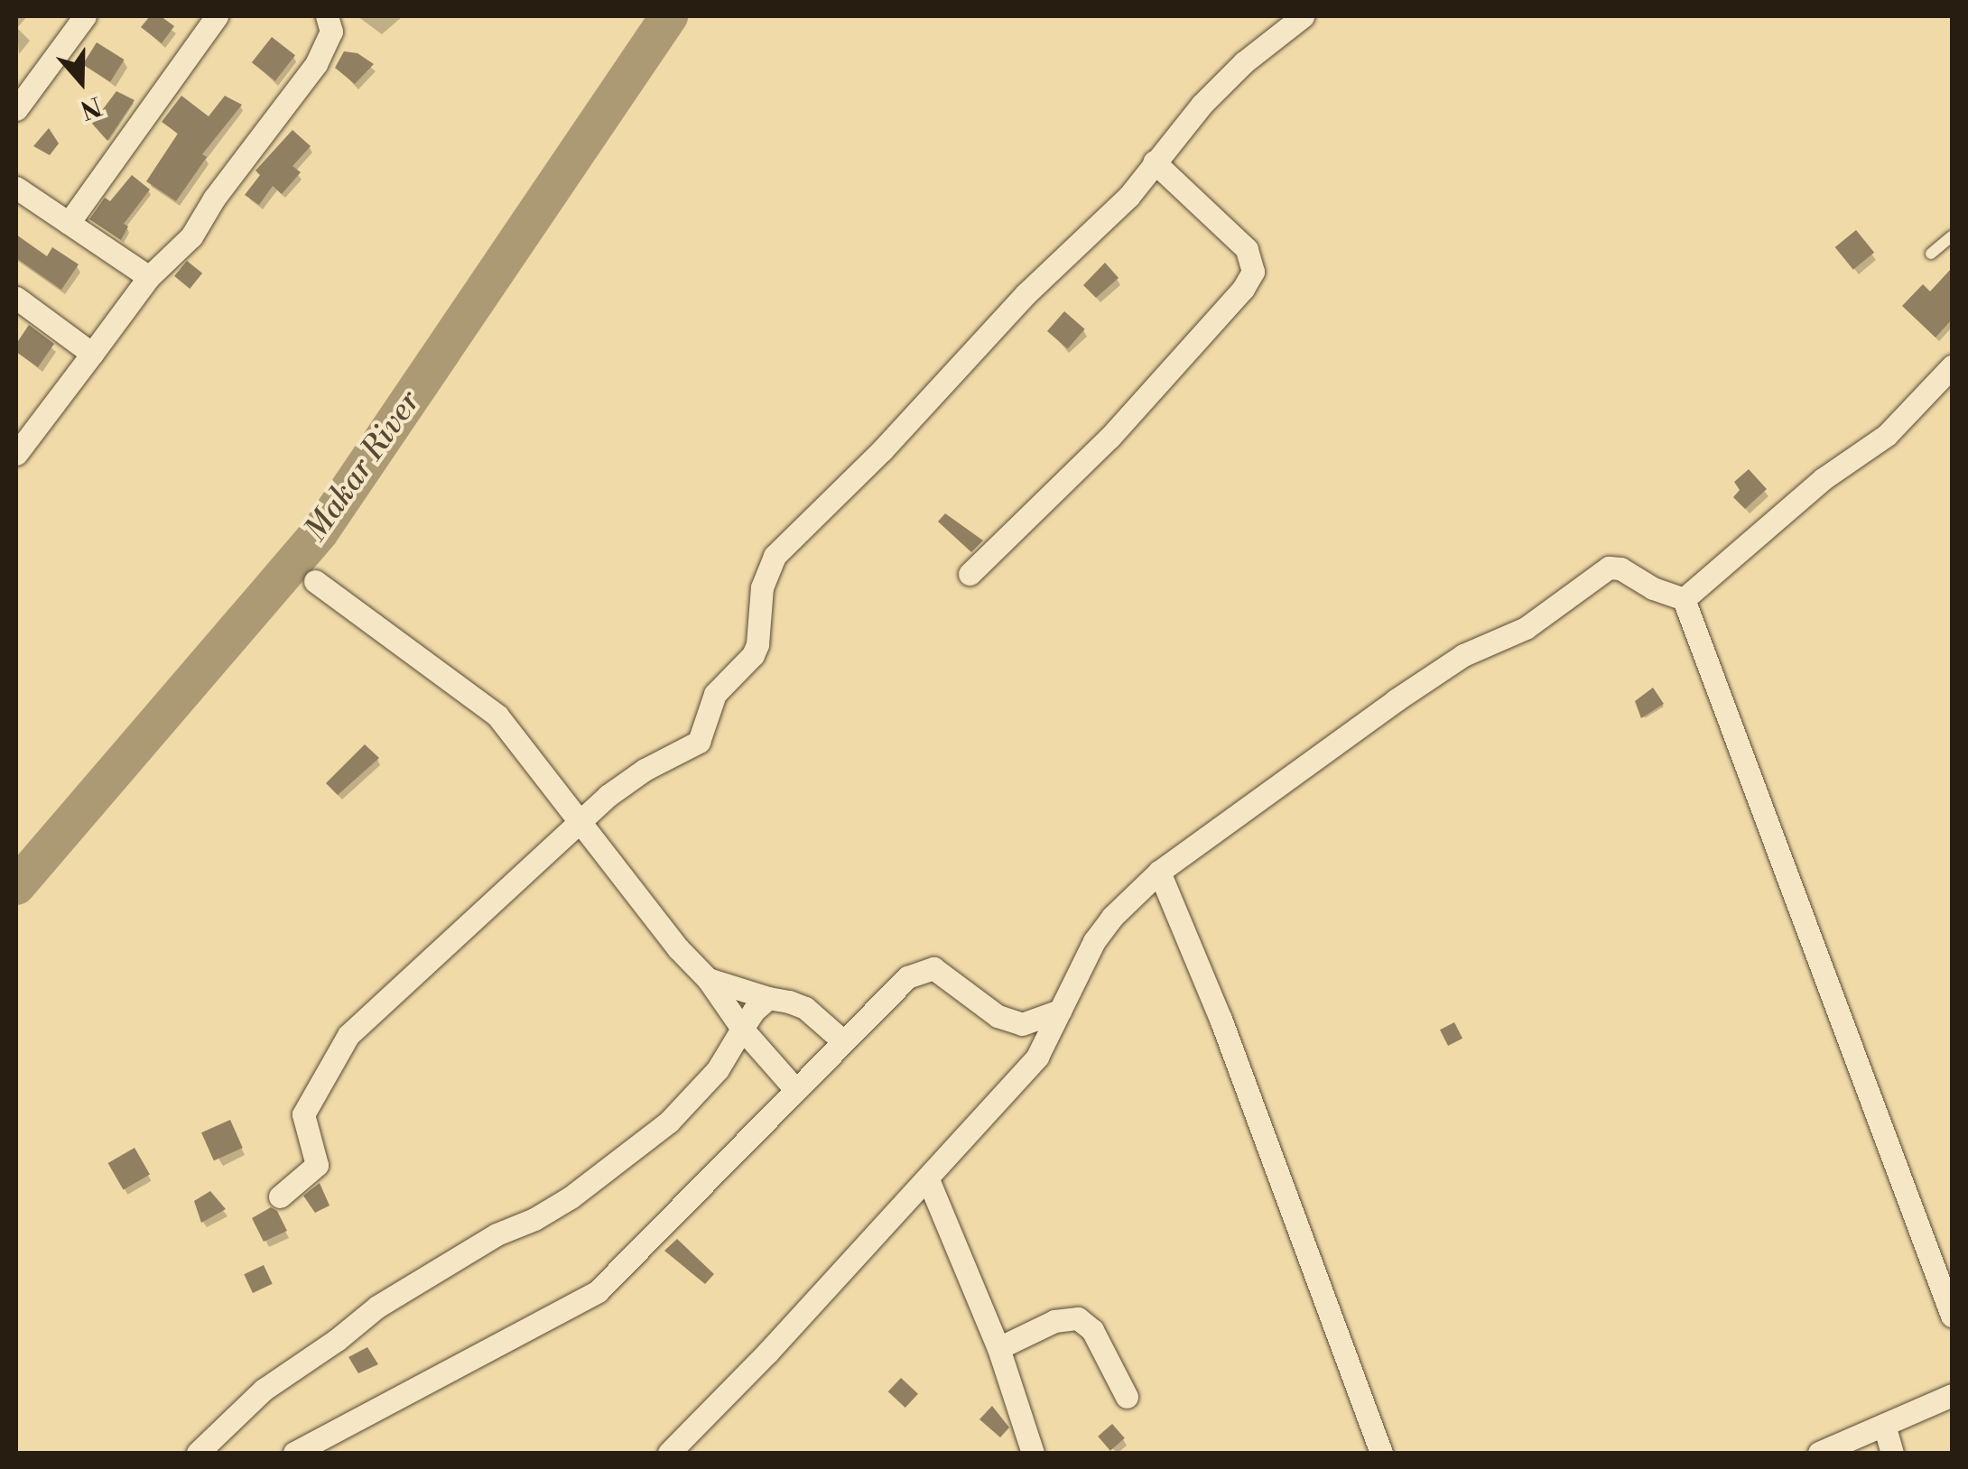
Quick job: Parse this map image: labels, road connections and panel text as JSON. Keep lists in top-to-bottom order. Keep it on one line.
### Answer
{"water":["Makar River"],"north":"bottom"}
